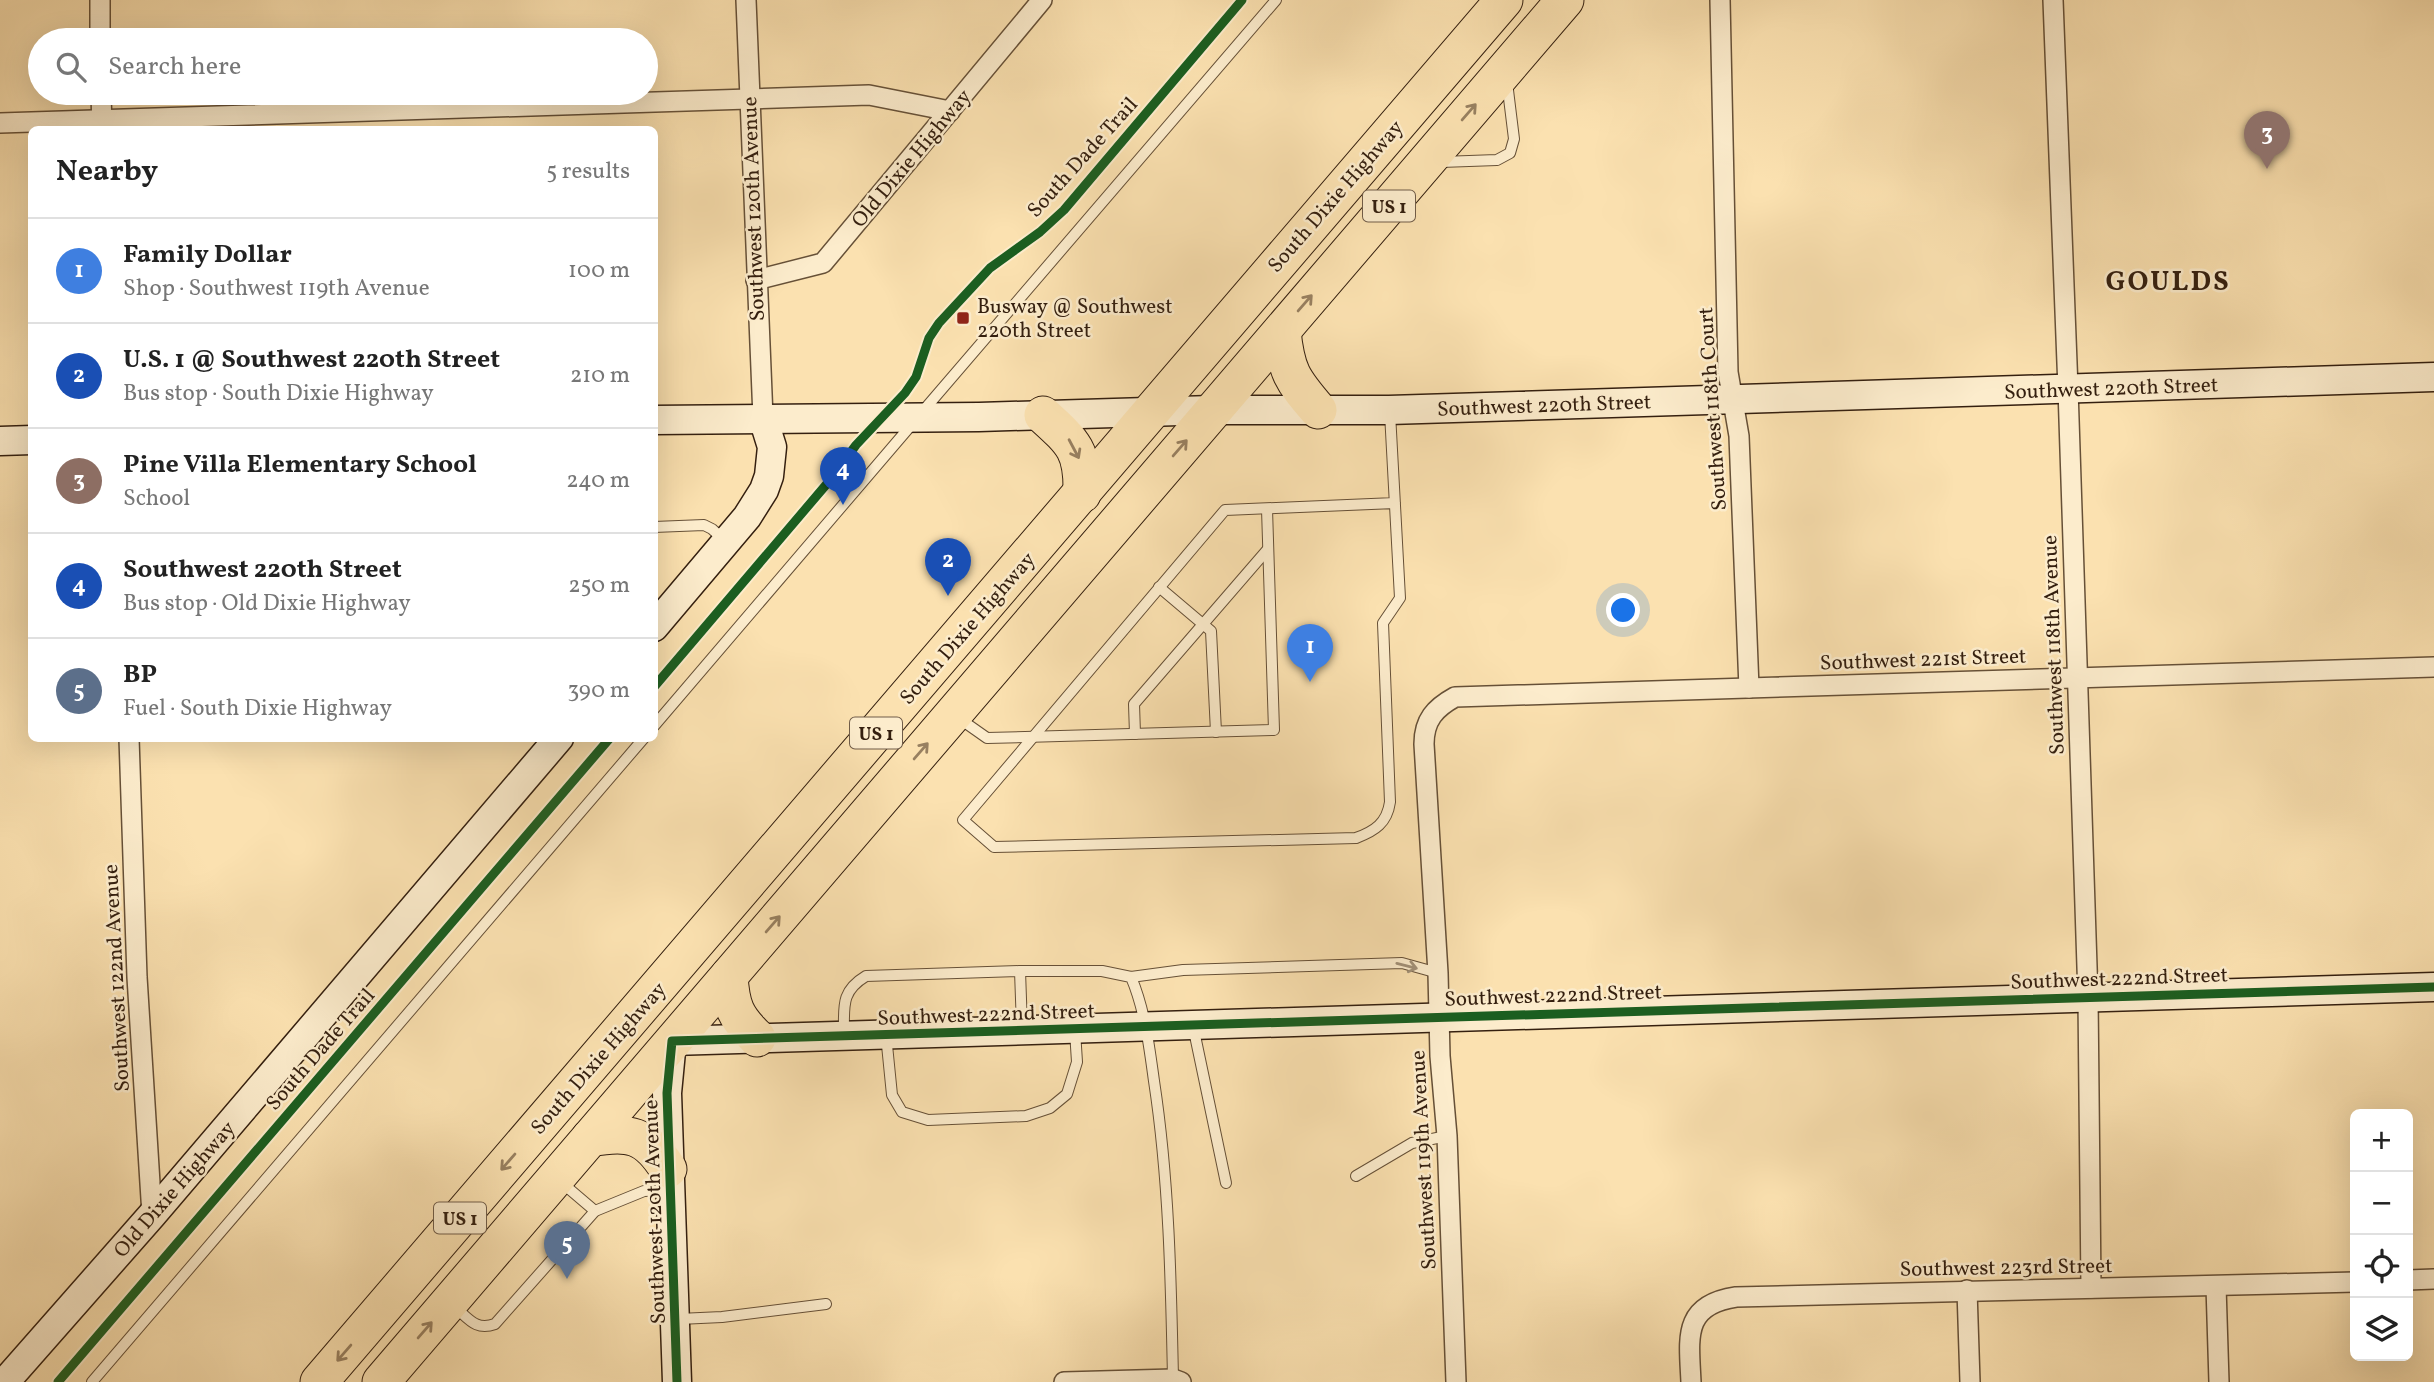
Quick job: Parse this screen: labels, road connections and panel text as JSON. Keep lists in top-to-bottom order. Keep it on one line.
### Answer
{"streets":{"highway":["South Dixie Highway","US 1"],"street":["Old Dixie Highway","Southwest 120th Avenue","Southwest 220th Street","Southwest 118th Court","Southwest 118th Avenue","Southwest 221st Street","Southwest 122nd Avenue","Southwest 222nd Street","Southwest 119th Avenue","Southwest 223rd Street"],"cycle path":["South Dade Trail"]},"crossings":[["Old Dixie Highway","Southwest 120th Avenue"],["Old Dixie Highway","Southwest 122nd Avenue"],["South Dixie Highway","Southwest 220th Street"],["US 1","Southwest 120th Avenue"],["US 1","Southwest 220th Street"],["US 1","Southwest 222nd Street"],["Southwest 120th Avenue","Southwest 220th Street"],["Southwest 120th Avenue","Southwest 222nd Street"],["Southwest 220th Street","Southwest 118th Court"],["Southwest 220th Street","Southwest 118th Avenue"],["Southwest 118th Court","Southwest 221st Street"],["Southwest 118th Avenue","Southwest 221st Street"],["Southwest 118th Avenue","Southwest 222nd Street"],["Southwest 118th Avenue","Southwest 223rd Street"],["Southwest 221st Street","Southwest 119th Avenue"],["Southwest 222nd Street","Southwest 119th Avenue"]],"districts":["GOULDS"],"places":{"transit":["Busway @ Southwest 220th Street"]},"page":{"search":"Search here","pins":["3","4","2","1","5"],"heading":["Nearby","5 results"],"list":[{"mark":"1","name":"Family Dollar","note":"Shop · Southwest 119th Avenue","value":"100 m"},{"mark":"2","name":"U.S. 1 @ Southwest 220th Street","note":"Bus stop · South Dixie Highway","value":"210 m"},{"mark":"3","name":"Pine Villa Elementary School","note":"School","value":"240 m"},{"mark":"4","name":"Southwest 220th Street","note":"Bus stop · Old Dixie Highway","value":"250 m"},{"mark":"5","name":"BP","note":"Fuel · South Dixie Highway","value":"390 m"}],"map_buttons":["+","−"]}}
